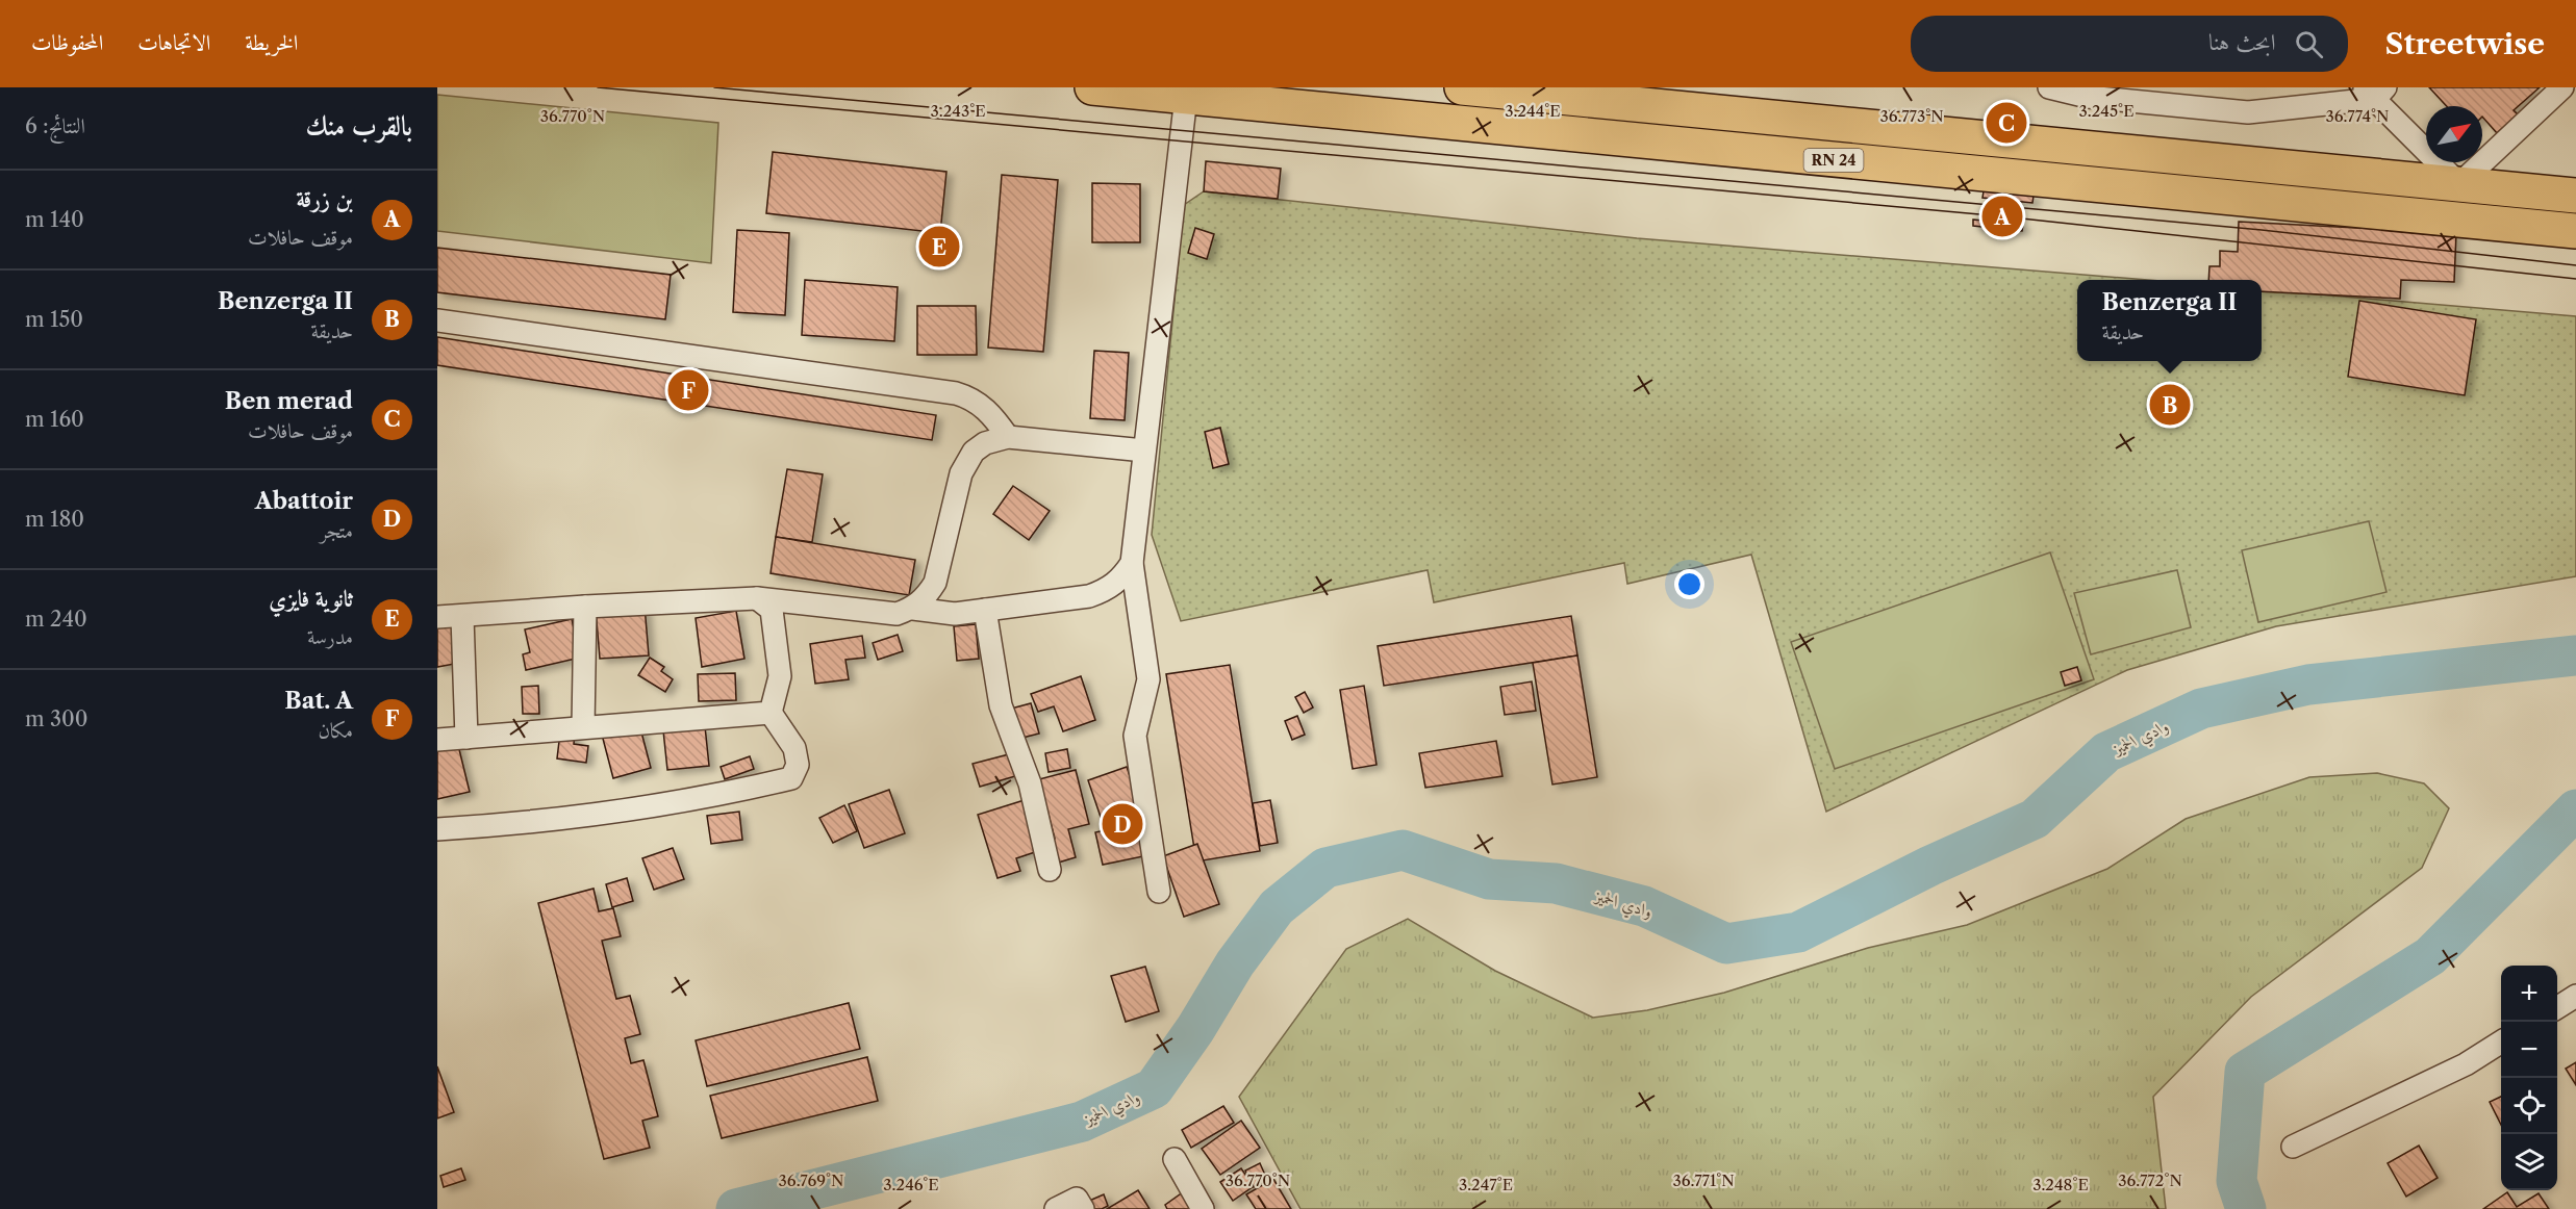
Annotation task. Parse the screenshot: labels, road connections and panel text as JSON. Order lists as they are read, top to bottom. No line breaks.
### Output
{"streets":{"main road":["RN 24"]},"water":["وادي الحميز"],"north":"top right","page":{"header":"Streetwise","search":"ابحث هنا","nav":["الخريطة","الاتجاهات","المحفوظات"],"heading":["بالقرب منك","النتائج: 6"],"pins":["C","A","E","F","B","D"],"list":[{"mark":"A","name":"بن زرقة","note":"موقف حافلات","value":"140 m"},{"mark":"B","name":"Benzerga II","note":"حديقة","value":"150 m"},{"mark":"C","name":"Ben merad","note":"موقف حافلات","value":"160 m"},{"mark":"D","name":"Abattoir","note":"متجر","value":"180 m"},{"mark":"E","name":"ثانوية فايزي","note":"مدرسة","value":"240 m"},{"mark":"F","name":"Bat. A","note":"مكان","value":"300 m"}],"popup":["Benzerga II","حديقة"],"map_buttons":["+","−"]},"coordinates":["3.244°E","3.245°E","3.243°E","36.770°N","36.773°N","36.774°N","36.769°N","36.771°N","36.772°N","3.246°E","3.247°E","3.248°E"]}
